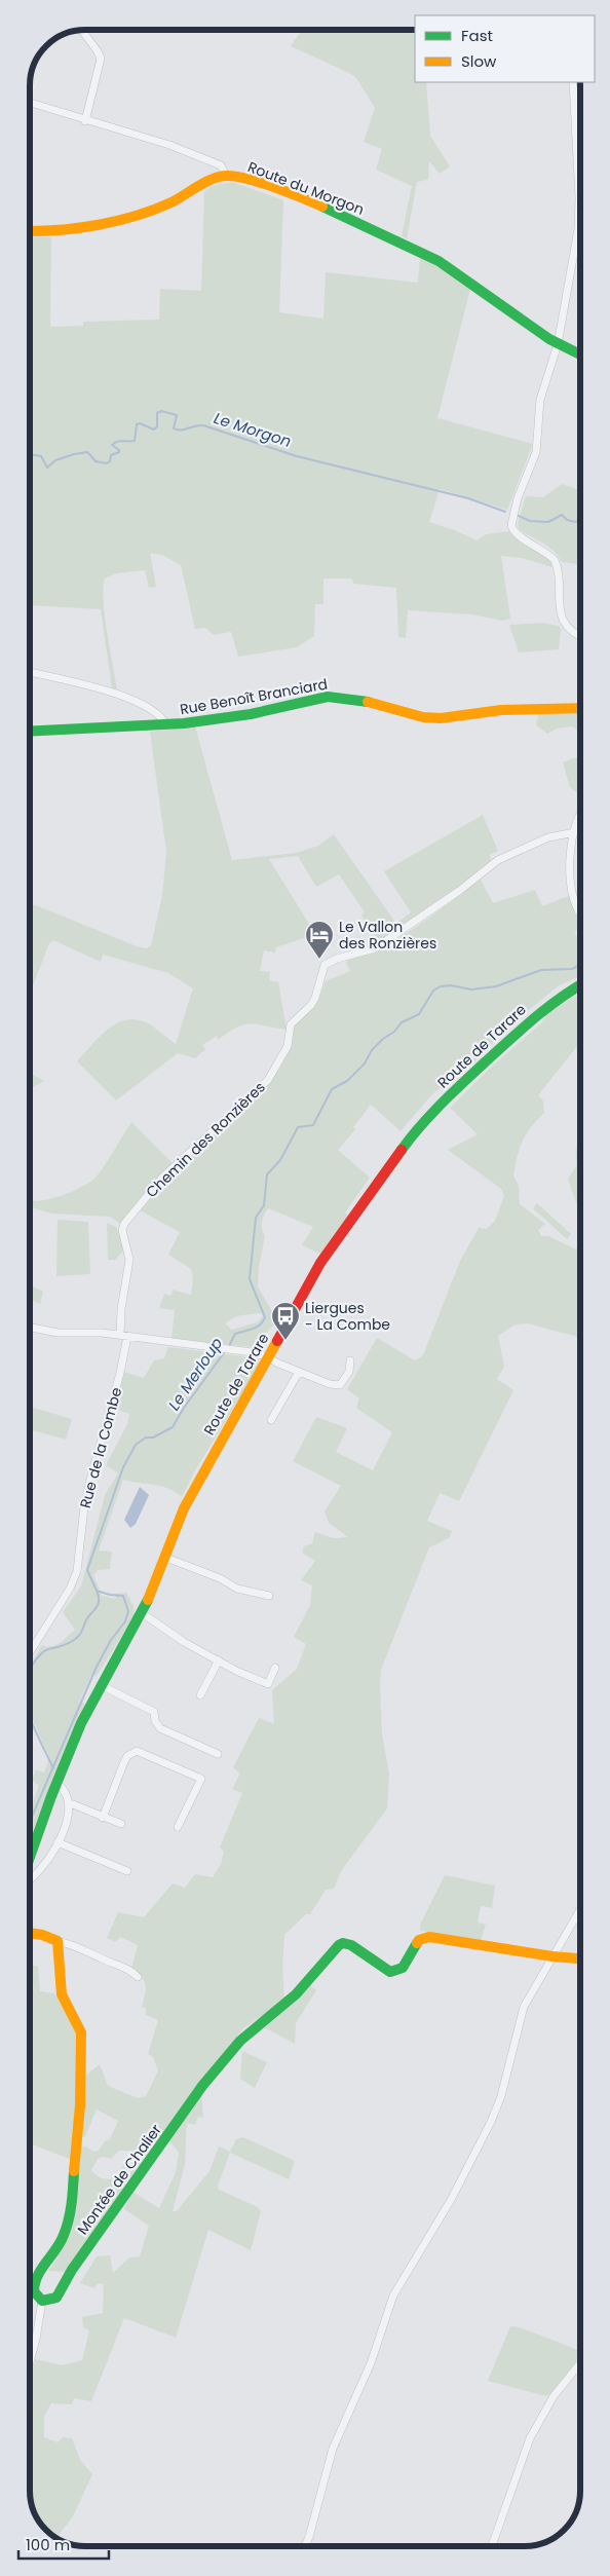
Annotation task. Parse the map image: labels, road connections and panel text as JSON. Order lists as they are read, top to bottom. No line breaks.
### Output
{"streets":{"street":["Route du Morgon","Rue Benoît Branciard","Route de Tarare","Chemin des Ronzières","Rue de la Combe","Montée de Chalier"]},"crossings":[["Chemin des Ronzières","Rue de la Combe"]],"water":["Le Morgon","Le Merloup"],"places":{"hotel":["Le Vallon des Ronzières"],"bus stop":["Liergues - La Combe"]},"legend":["Fast","Slow"],"scale_bar":"100 m"}
